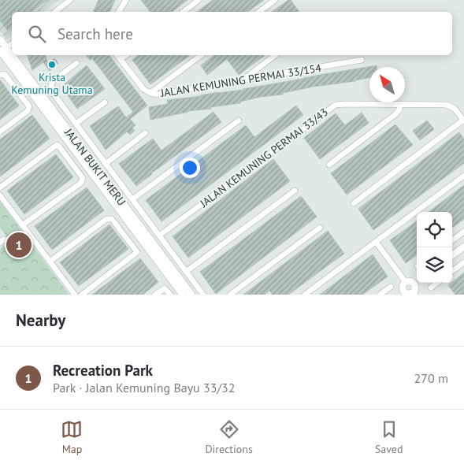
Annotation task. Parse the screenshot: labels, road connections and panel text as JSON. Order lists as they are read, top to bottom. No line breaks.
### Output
{"streets":{"main road":["JALAN BUKIT MERU"],"street":["JALAN KEMUNING PERMAI 33/154","JALAN KEMUNING PERMAI 33/43"]},"places":["Krista Kemuning Utama"],"north":"top left","page":{"search":"Search here","pins":"1","heading":"Nearby","list":[{"mark":"1","name":"Recreation Park","note":"Park · Jalan Kemuning Bayu 33/32","value":"270 m"}],"nav":["Map","Directions","Saved"]}}
